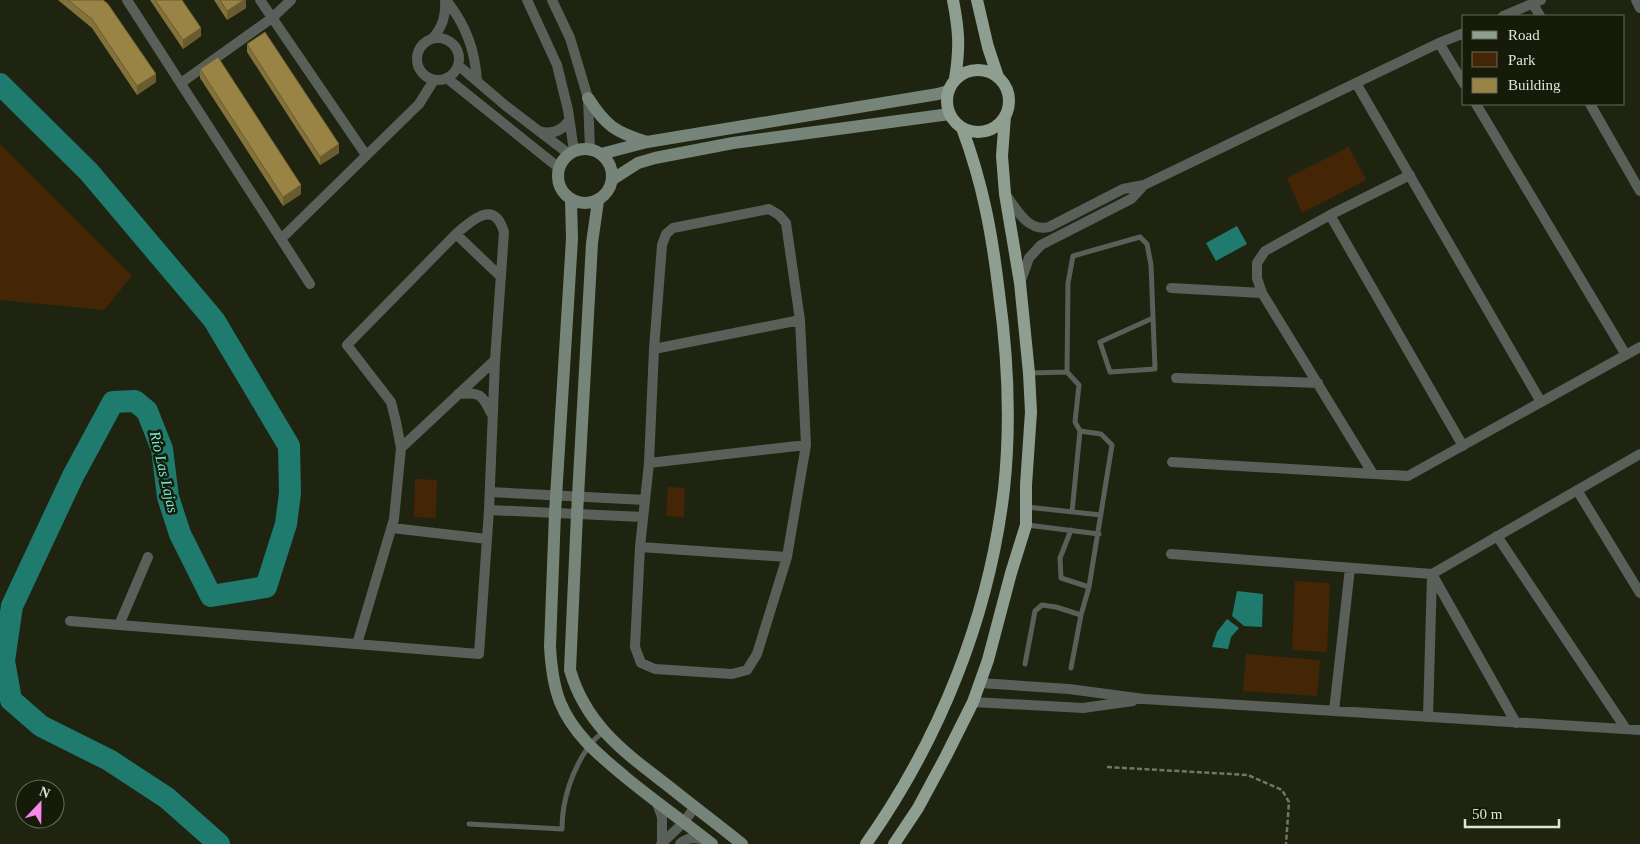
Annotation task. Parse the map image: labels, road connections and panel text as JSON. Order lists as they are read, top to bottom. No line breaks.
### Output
{"water":["Río Las Lajas"],"legend":["Road","Park","Building"],"scale_bar":"50 m","north":"top"}
